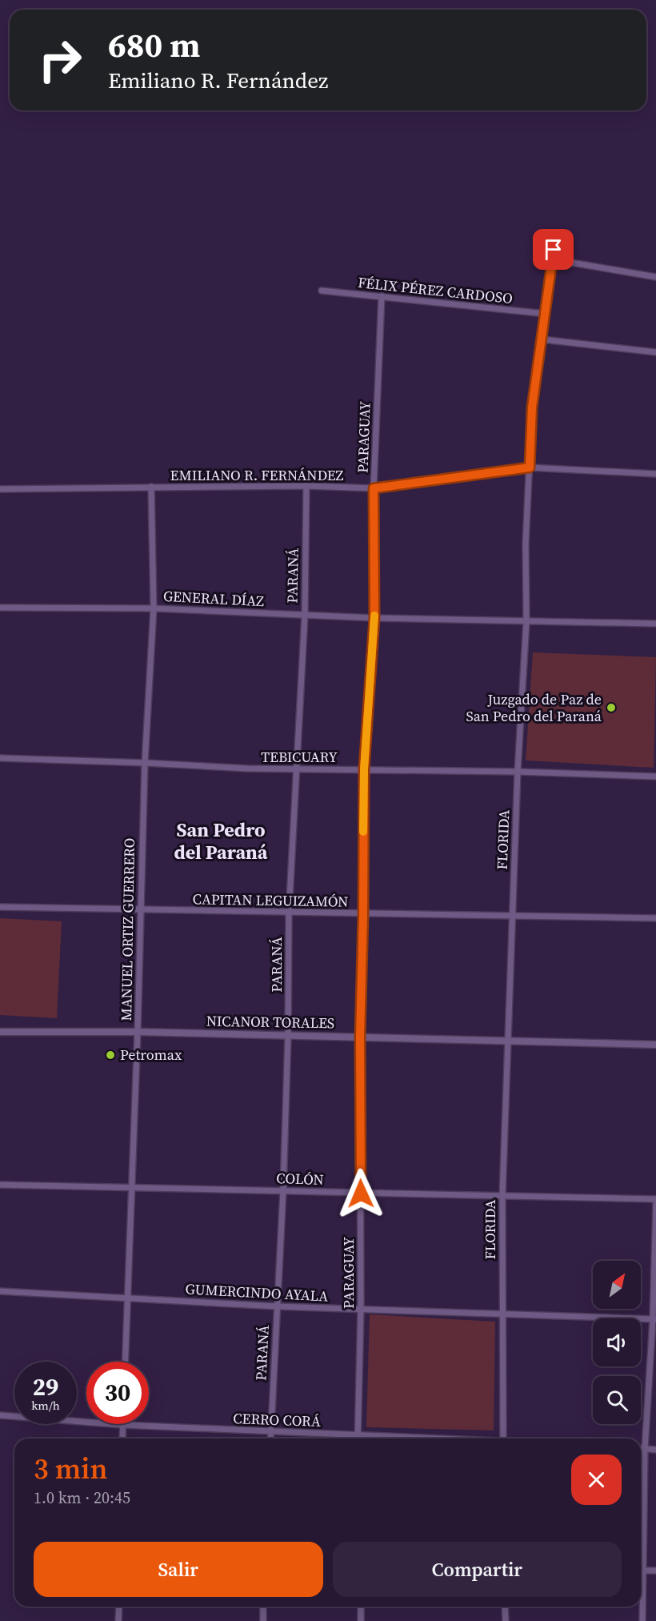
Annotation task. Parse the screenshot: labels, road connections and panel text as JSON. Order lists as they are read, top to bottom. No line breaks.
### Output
{"streets":{"street":["FÉLIX PÉREZ CARDOSO","PARAGUAY","EMILIANO R. FERNÁNDEZ","PARANÁ","GENERAL DÍAZ","TEBICUARY","FLORIDA","CAPITAN LEGUIZAMÓN","MANUEL ORTIZ GUERRERO","NICANOR TORALES","COLÓN","GUMERCINDO AYALA","CERRO CORÁ"]},"crossings":[["FÉLIX PÉREZ CARDOSO","PARAGUAY"],["FÉLIX PÉREZ CARDOSO","FLORIDA"],["PARAGUAY","EMILIANO R. FERNÁNDEZ"],["PARAGUAY","GENERAL DÍAZ"],["PARAGUAY","TEBICUARY"],["PARAGUAY","CAPITAN LEGUIZAMÓN"],["PARAGUAY","NICANOR TORALES"],["PARAGUAY","COLÓN"],["PARAGUAY","GUMERCINDO AYALA"],["PARAGUAY","CERRO CORÁ"],["EMILIANO R. FERNÁNDEZ","PARANÁ"],["EMILIANO R. FERNÁNDEZ","FLORIDA"],["EMILIANO R. FERNÁNDEZ","MANUEL ORTIZ GUERRERO"],["PARANÁ","GENERAL DÍAZ"],["PARANÁ","TEBICUARY"],["PARANÁ","CAPITAN LEGUIZAMÓN"],["PARANÁ","NICANOR TORALES"],["PARANÁ","COLÓN"],["PARANÁ","GUMERCINDO AYALA"],["PARANÁ","CERRO CORÁ"],["GENERAL DÍAZ","FLORIDA"],["GENERAL DÍAZ","MANUEL ORTIZ GUERRERO"],["TEBICUARY","FLORIDA"],["TEBICUARY","MANUEL ORTIZ GUERRERO"],["FLORIDA","CAPITAN LEGUIZAMÓN"],["FLORIDA","NICANOR TORALES"],["FLORIDA","COLÓN"],["FLORIDA","GUMERCINDO AYALA"],["CAPITAN LEGUIZAMÓN","MANUEL ORTIZ GUERRERO"],["MANUEL ORTIZ GUERRERO","NICANOR TORALES"],["MANUEL ORTIZ GUERRERO","COLÓN"],["MANUEL ORTIZ GUERRERO","GUMERCINDO AYALA"]],"districts":["San Pedro del Paraná"],"places":["Juzgado de Paz de San Pedro del Paraná","Petromax"],"north":"top right","page":{"turn":["680 m","Emiliano R. Fernández"],"speed":"29 km/h","limit":"30","heading":["3 min","1.0 km · 20:45"],"buttons":["Salir","Compartir"]}}
